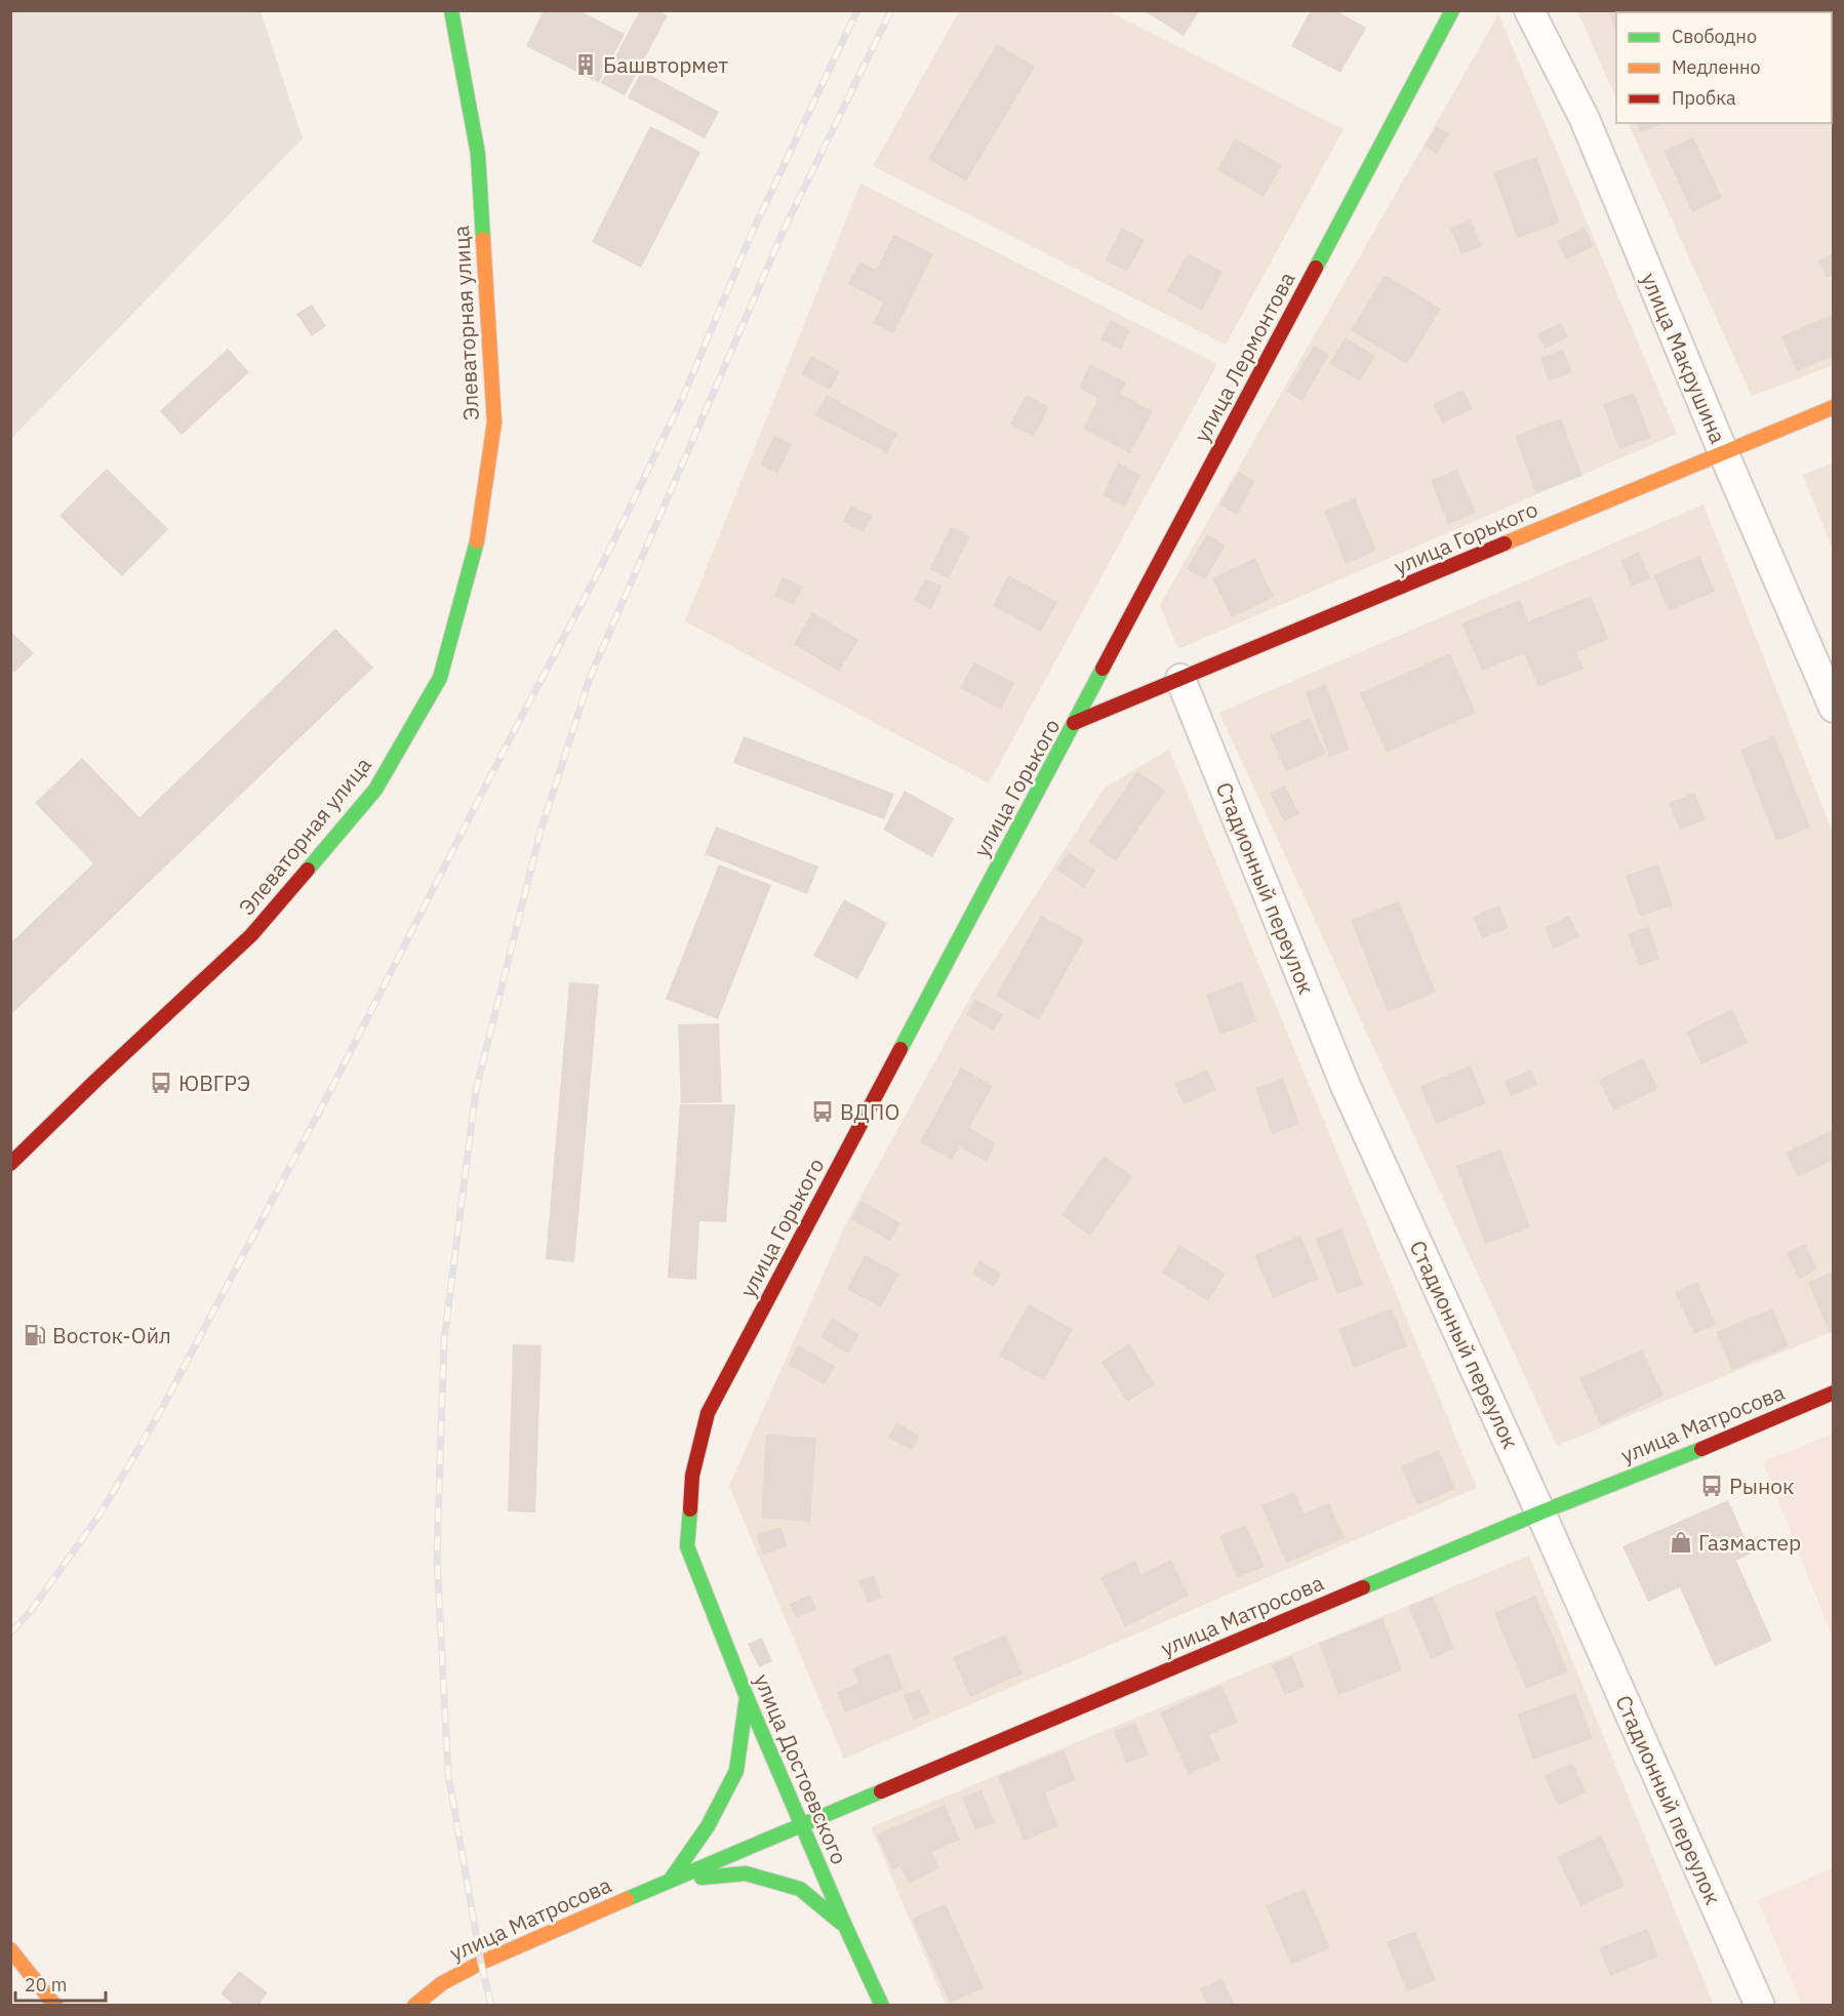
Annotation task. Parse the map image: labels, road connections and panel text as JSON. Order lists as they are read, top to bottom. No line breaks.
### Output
{"streets":{"main road":["Элеваторная улица","улица Лермонтова","улица Горького","улица Матросова","улица Достоевского"],"street":["улица Макрушина","Стадионный переулок"]},"crossings":[["улица Лермонтова","улица Горького"],["улица Макрушина","улица Горького"],["улица Горького","Стадионный переулок"],["улица Горького","улица Достоевского"],["Стадионный переулок","улица Матросова"],["улица Матросова","улица Достоевского"]],"places":{"building":["Башвтормет"],"bus stop":["ЮВГРЭ","ВДПО","Рынок"],"fuel station":["Восток-Ойл"],"shop":["Газмастер"]},"legend":["Свободно","Медленно","Пробка"],"scale_bar":"20 m"}
